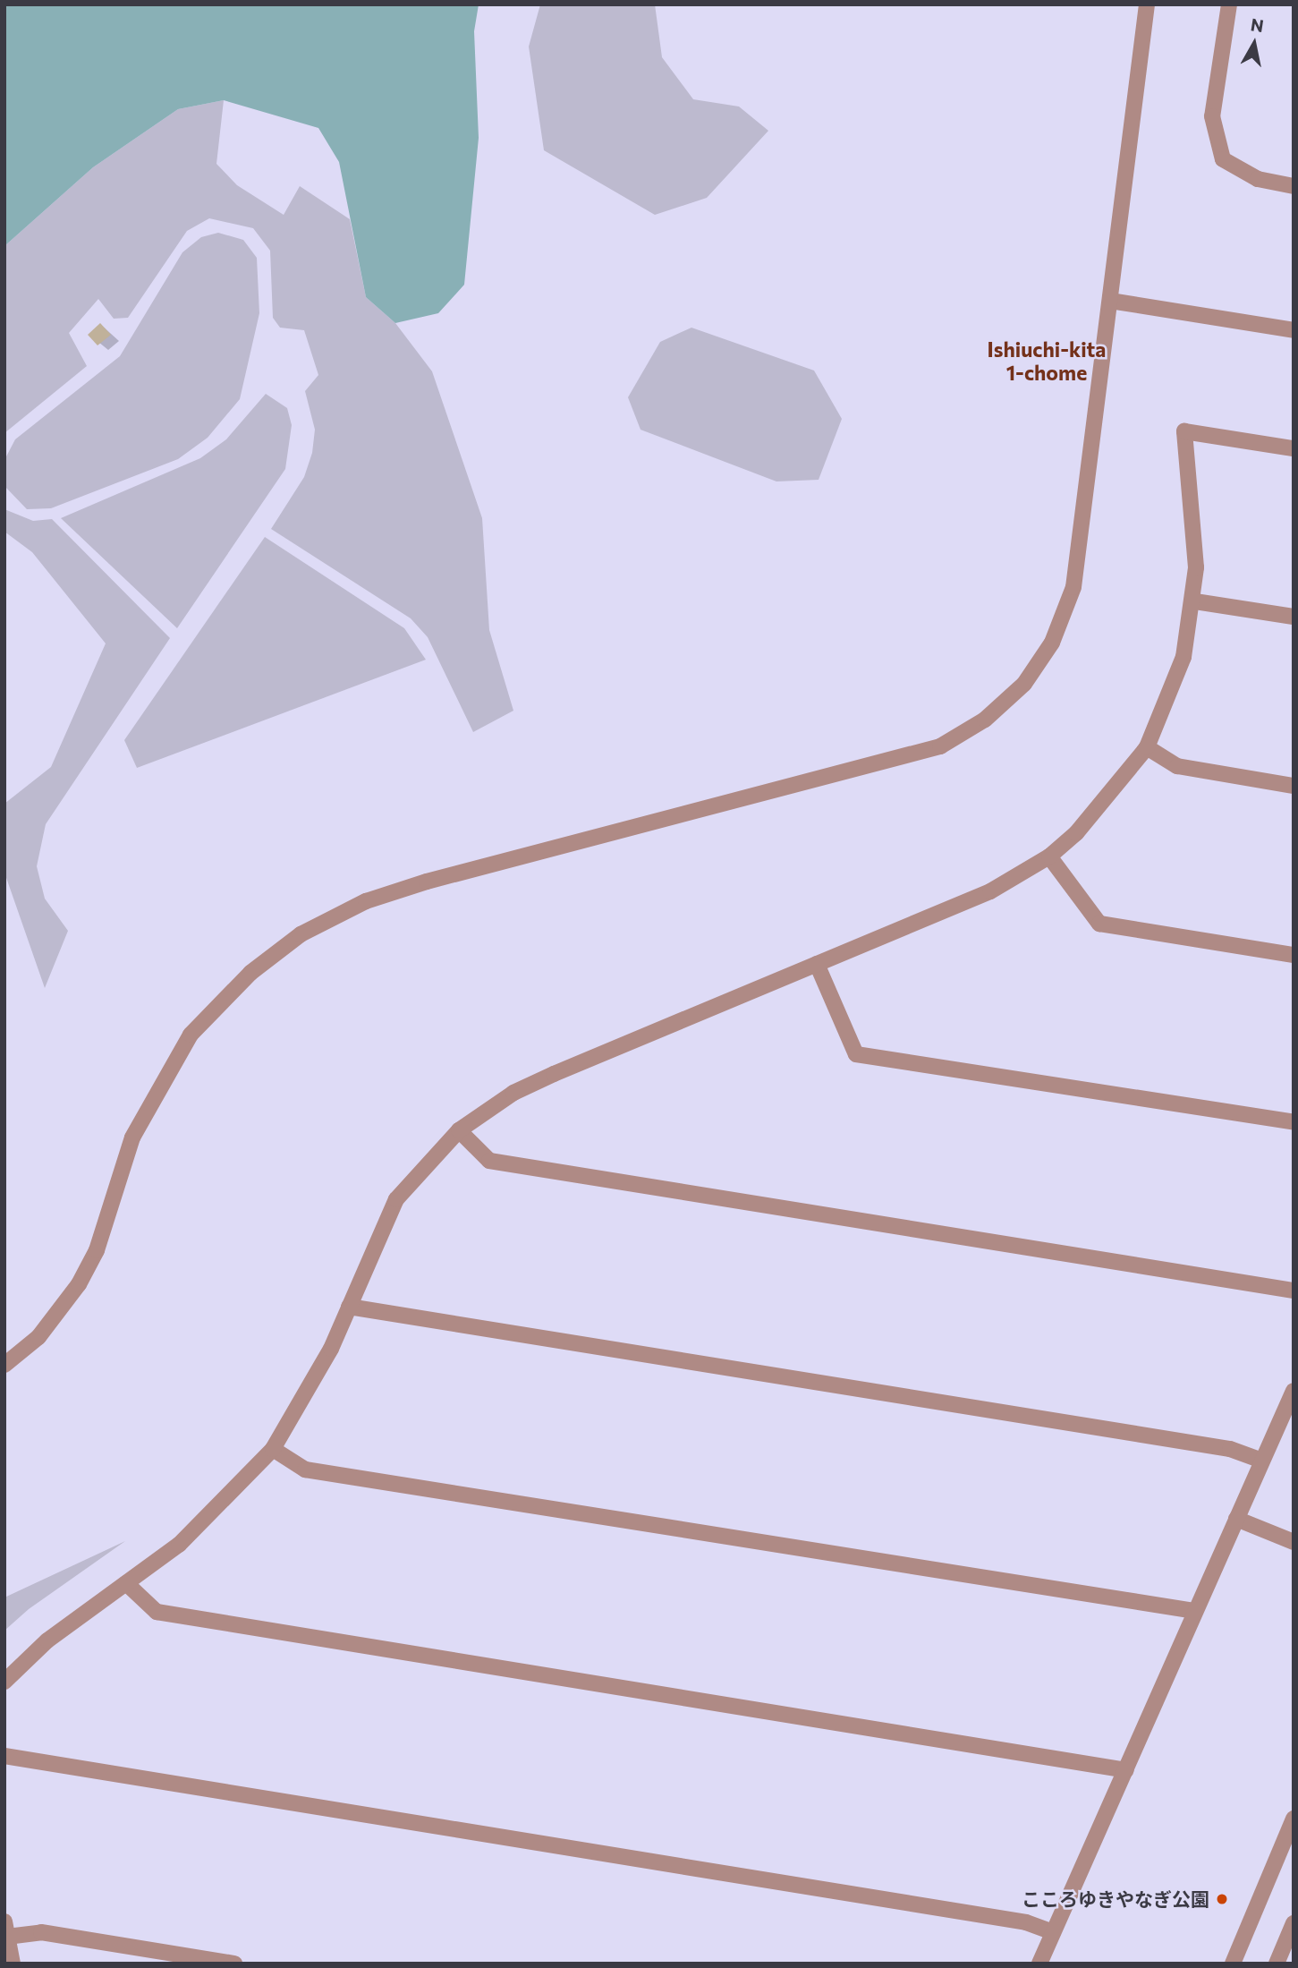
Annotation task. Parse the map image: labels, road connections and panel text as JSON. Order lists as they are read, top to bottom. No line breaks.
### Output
{"districts":["Ishiuchi-kita 1-chome"],"places":["こころゆきやなぎ公園"],"north":"top"}
